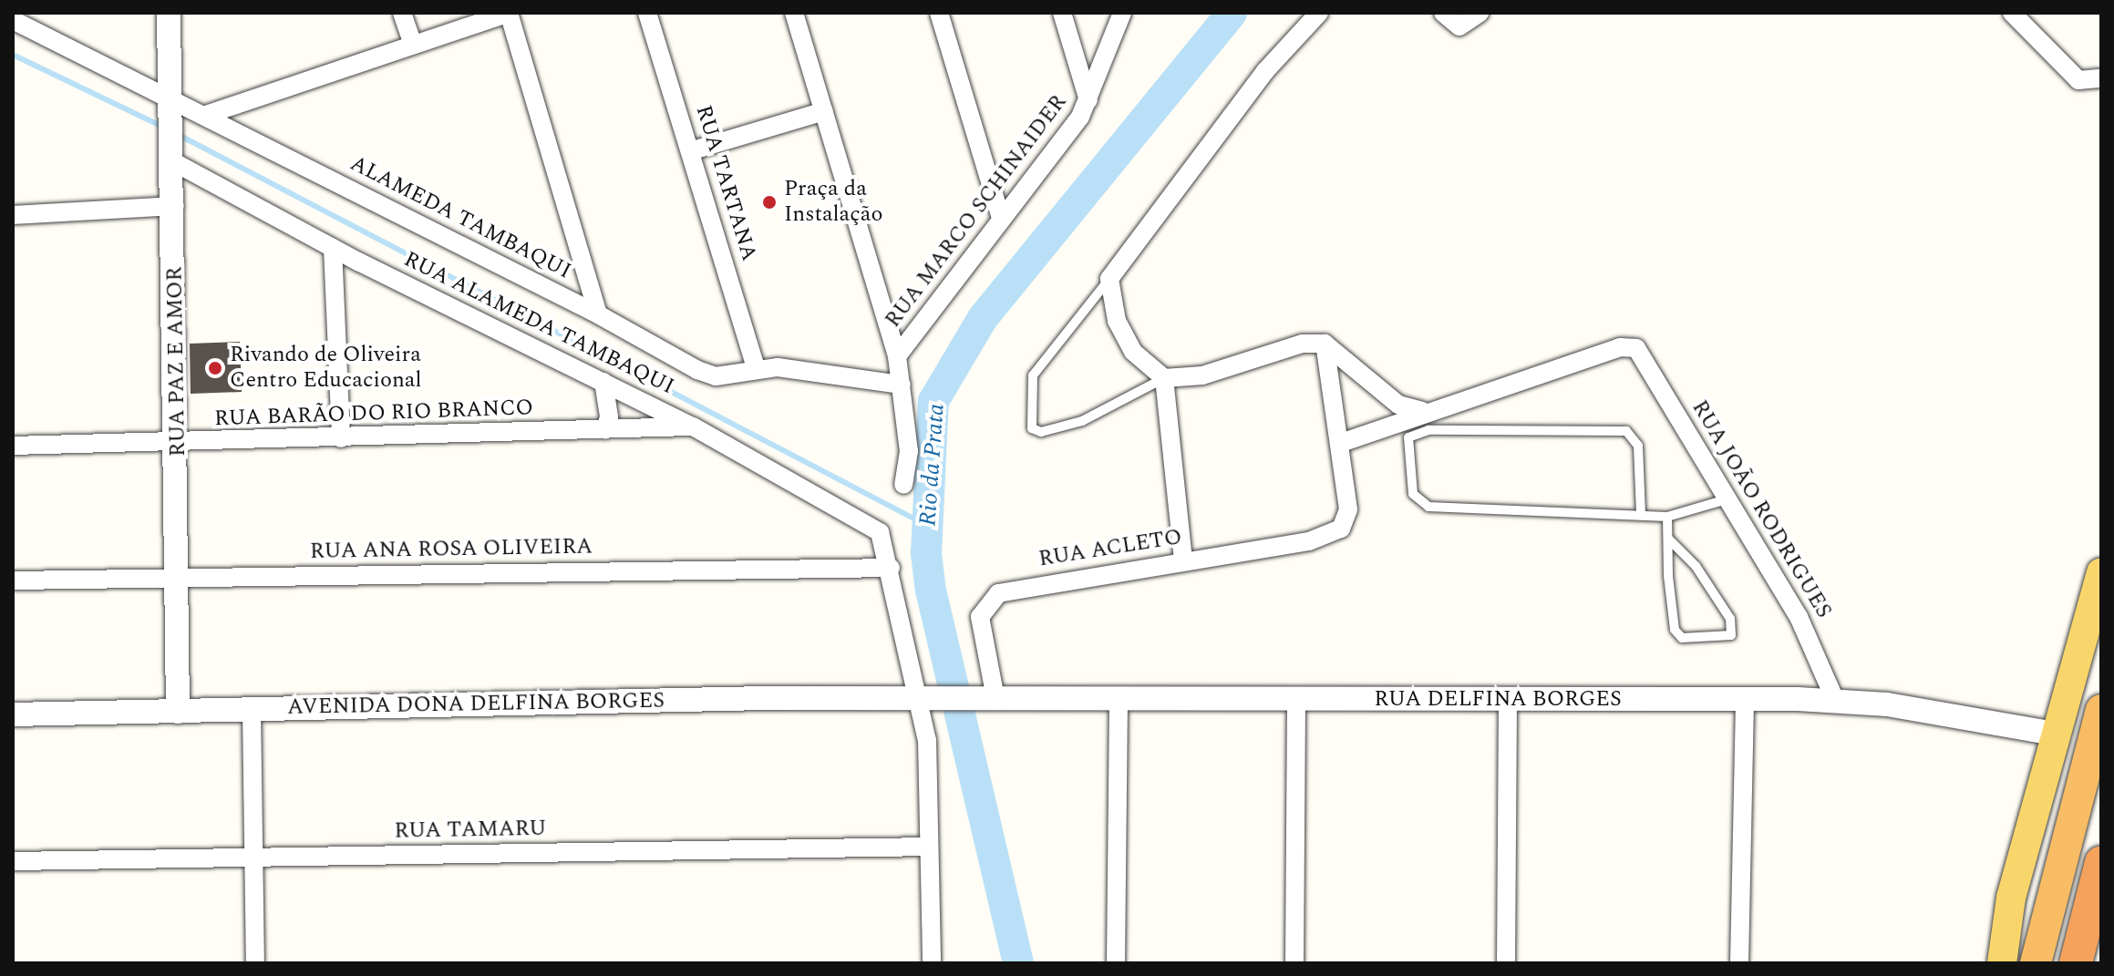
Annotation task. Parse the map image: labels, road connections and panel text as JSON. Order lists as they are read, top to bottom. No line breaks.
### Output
{"streets":{"street":["RUA TARTANA","RUA MARCO SCHINAIDER","ALAMEDA TAMBAQUI","RUA ALAMEDA TAMBAQUI","RUA PAZ E AMOR","RUA BARÃO DO RIO BRANCO","RUA JOÃO RODRIGUES","RUA ACLETO","RUA ANA ROSA OLIVEIRA","RUA DELFINA BORGES","AVENIDA DONA DELFINA BORGES","RUA TAMARU"]},"crossings":[["RUA TARTANA","ALAMEDA TAMBAQUI"],["ALAMEDA TAMBAQUI","RUA PAZ E AMOR"],["RUA ALAMEDA TAMBAQUI","RUA PAZ E AMOR"],["RUA ALAMEDA TAMBAQUI","RUA BARÃO DO RIO BRANCO"],["RUA ALAMEDA TAMBAQUI","RUA ANA ROSA OLIVEIRA"],["RUA PAZ E AMOR","RUA BARÃO DO RIO BRANCO"],["RUA PAZ E AMOR","RUA ANA ROSA OLIVEIRA"],["RUA PAZ E AMOR","AVENIDA DONA DELFINA BORGES"],["RUA JOÃO RODRIGUES","RUA DELFINA BORGES"],["RUA ACLETO","RUA DELFINA BORGES"],["RUA DELFINA BORGES","AVENIDA DONA DELFINA BORGES"]],"water":["Rio da Prata"],"places":["Praça da Instalação","Rivando de Oliveira Centro Educacional"]}
